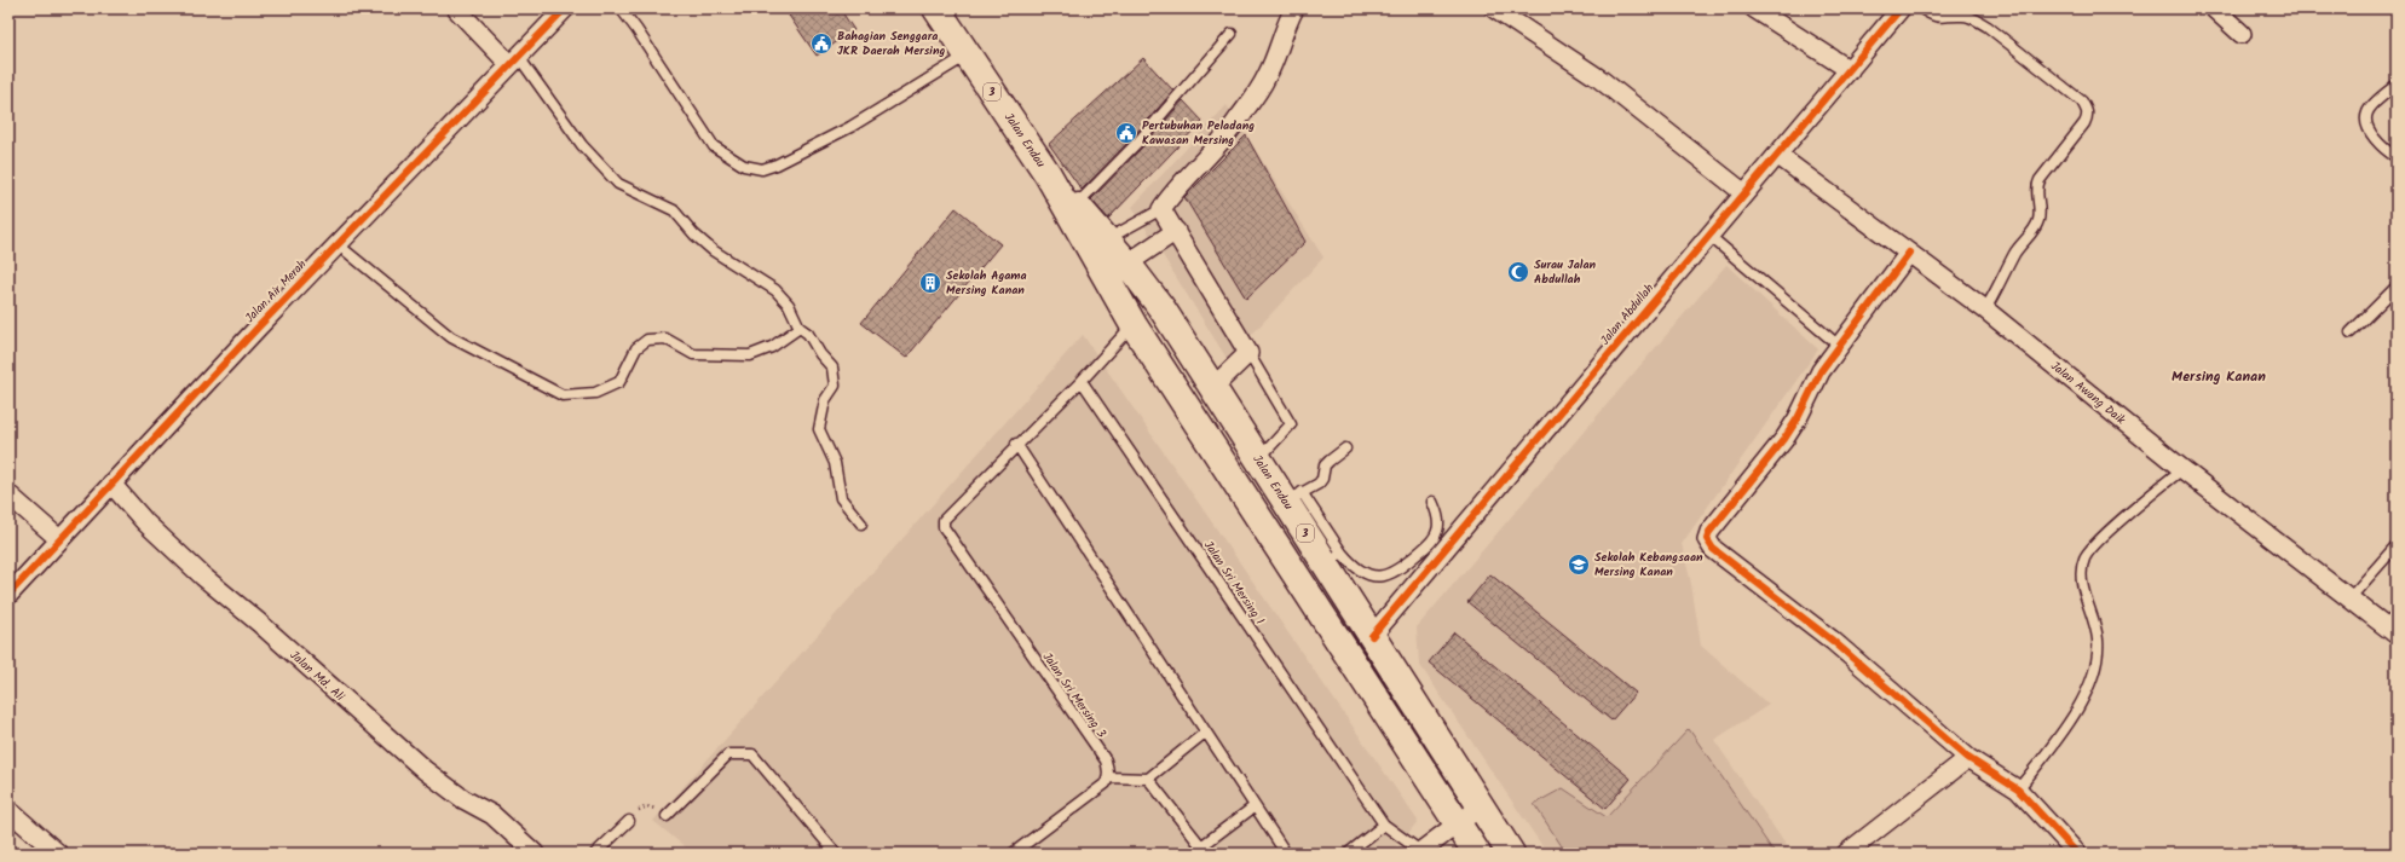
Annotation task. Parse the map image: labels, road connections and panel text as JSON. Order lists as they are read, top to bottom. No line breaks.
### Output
{"streets":{"highway":["3","Jalan Endau"],"street":["Jalan Air Merah","Jalan Abdullah","Jalan Awang Daik","Jalan Md. Ali"],"lane":["Jalan Sri Mersing 1","Jalan Sri Mersing 3"]},"crossings":[["Jalan Endau","Jalan Abdullah"],["Jalan Air Merah","Jalan Md. Ali"],["Jalan Abdullah","Jalan Awang Daik"]],"districts":["Mersing Kanan"],"places":{"public building":["Bahagian Senggara JKR Daerah Mersing","Pertubuhan Peladang Kawasan Mersing"],"mosque":["Surau Jalan Abdullah"],"building":["Sekolah Agama Mersing Kanan"],"school or university":["Sekolah Kebangsaan Mersing Kanan"]}}
